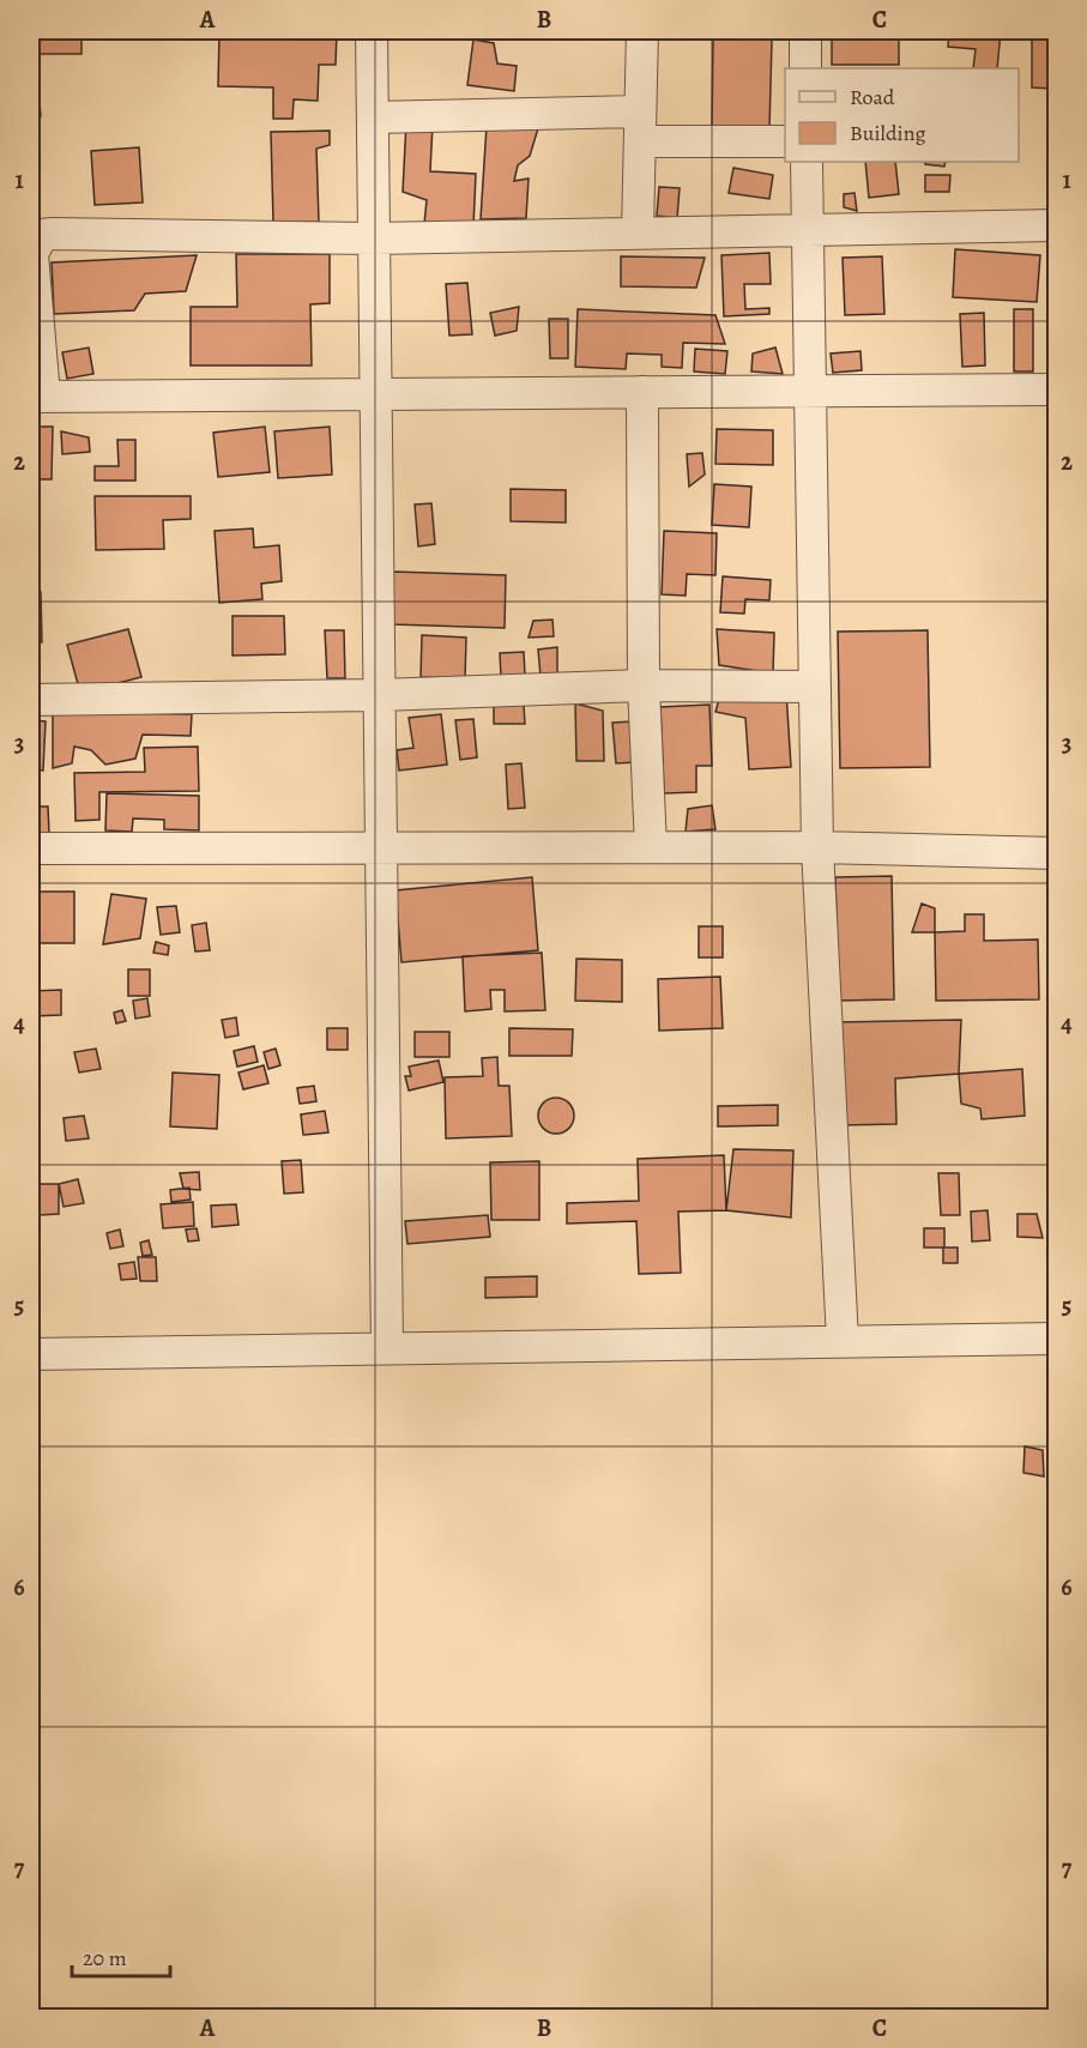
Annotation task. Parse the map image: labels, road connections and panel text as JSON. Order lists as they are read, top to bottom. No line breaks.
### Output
{"legend":["Road","Building"],"scale_bar":"20 m","grid":{"columns":["A","B","C"],"rows":["1","2","3","4","5","6","7"]}}
